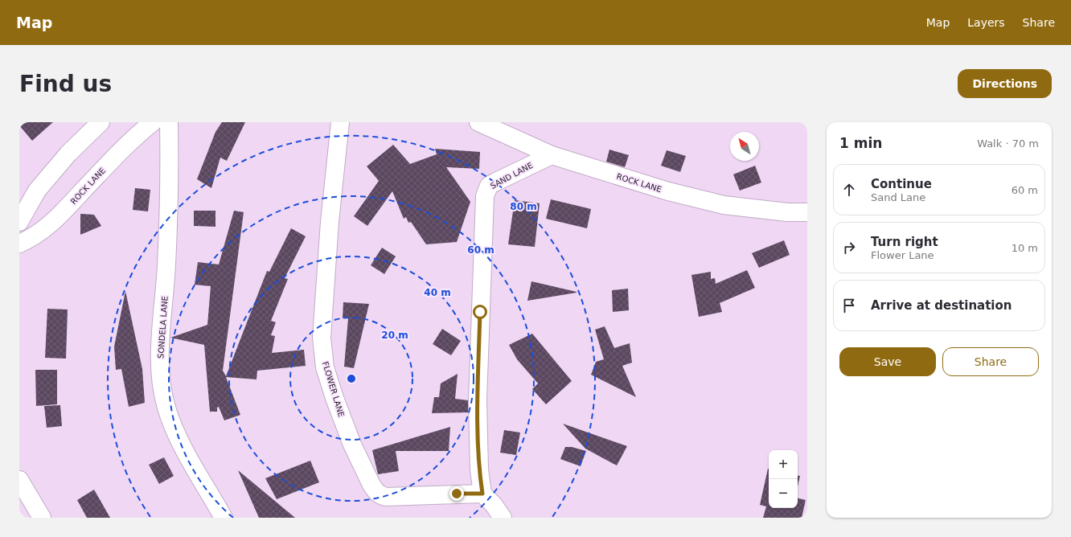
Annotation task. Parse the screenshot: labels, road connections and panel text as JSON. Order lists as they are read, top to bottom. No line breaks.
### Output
{"streets":{"street":["SAND LANE","ROCK LANE","SONDELA LANE","FLOWER LANE"]},"crossings":[["SAND LANE","ROCK LANE"],["SAND LANE","FLOWER LANE"]],"north":"top left","page":{"header":"Map","nav":["Map","Layers","Share"],"buttons":["Directions",["Save","Share"]],"title":"Find us","heading":["1 min","Walk · 70 m"],"list":[["Continue","Sand Lane","60 m"],["Turn right","Flower Lane","10 m"],"Arrive at destination"],"map_buttons":["+","−"]},"rings":["80 m","60 m","40 m","20 m"]}
